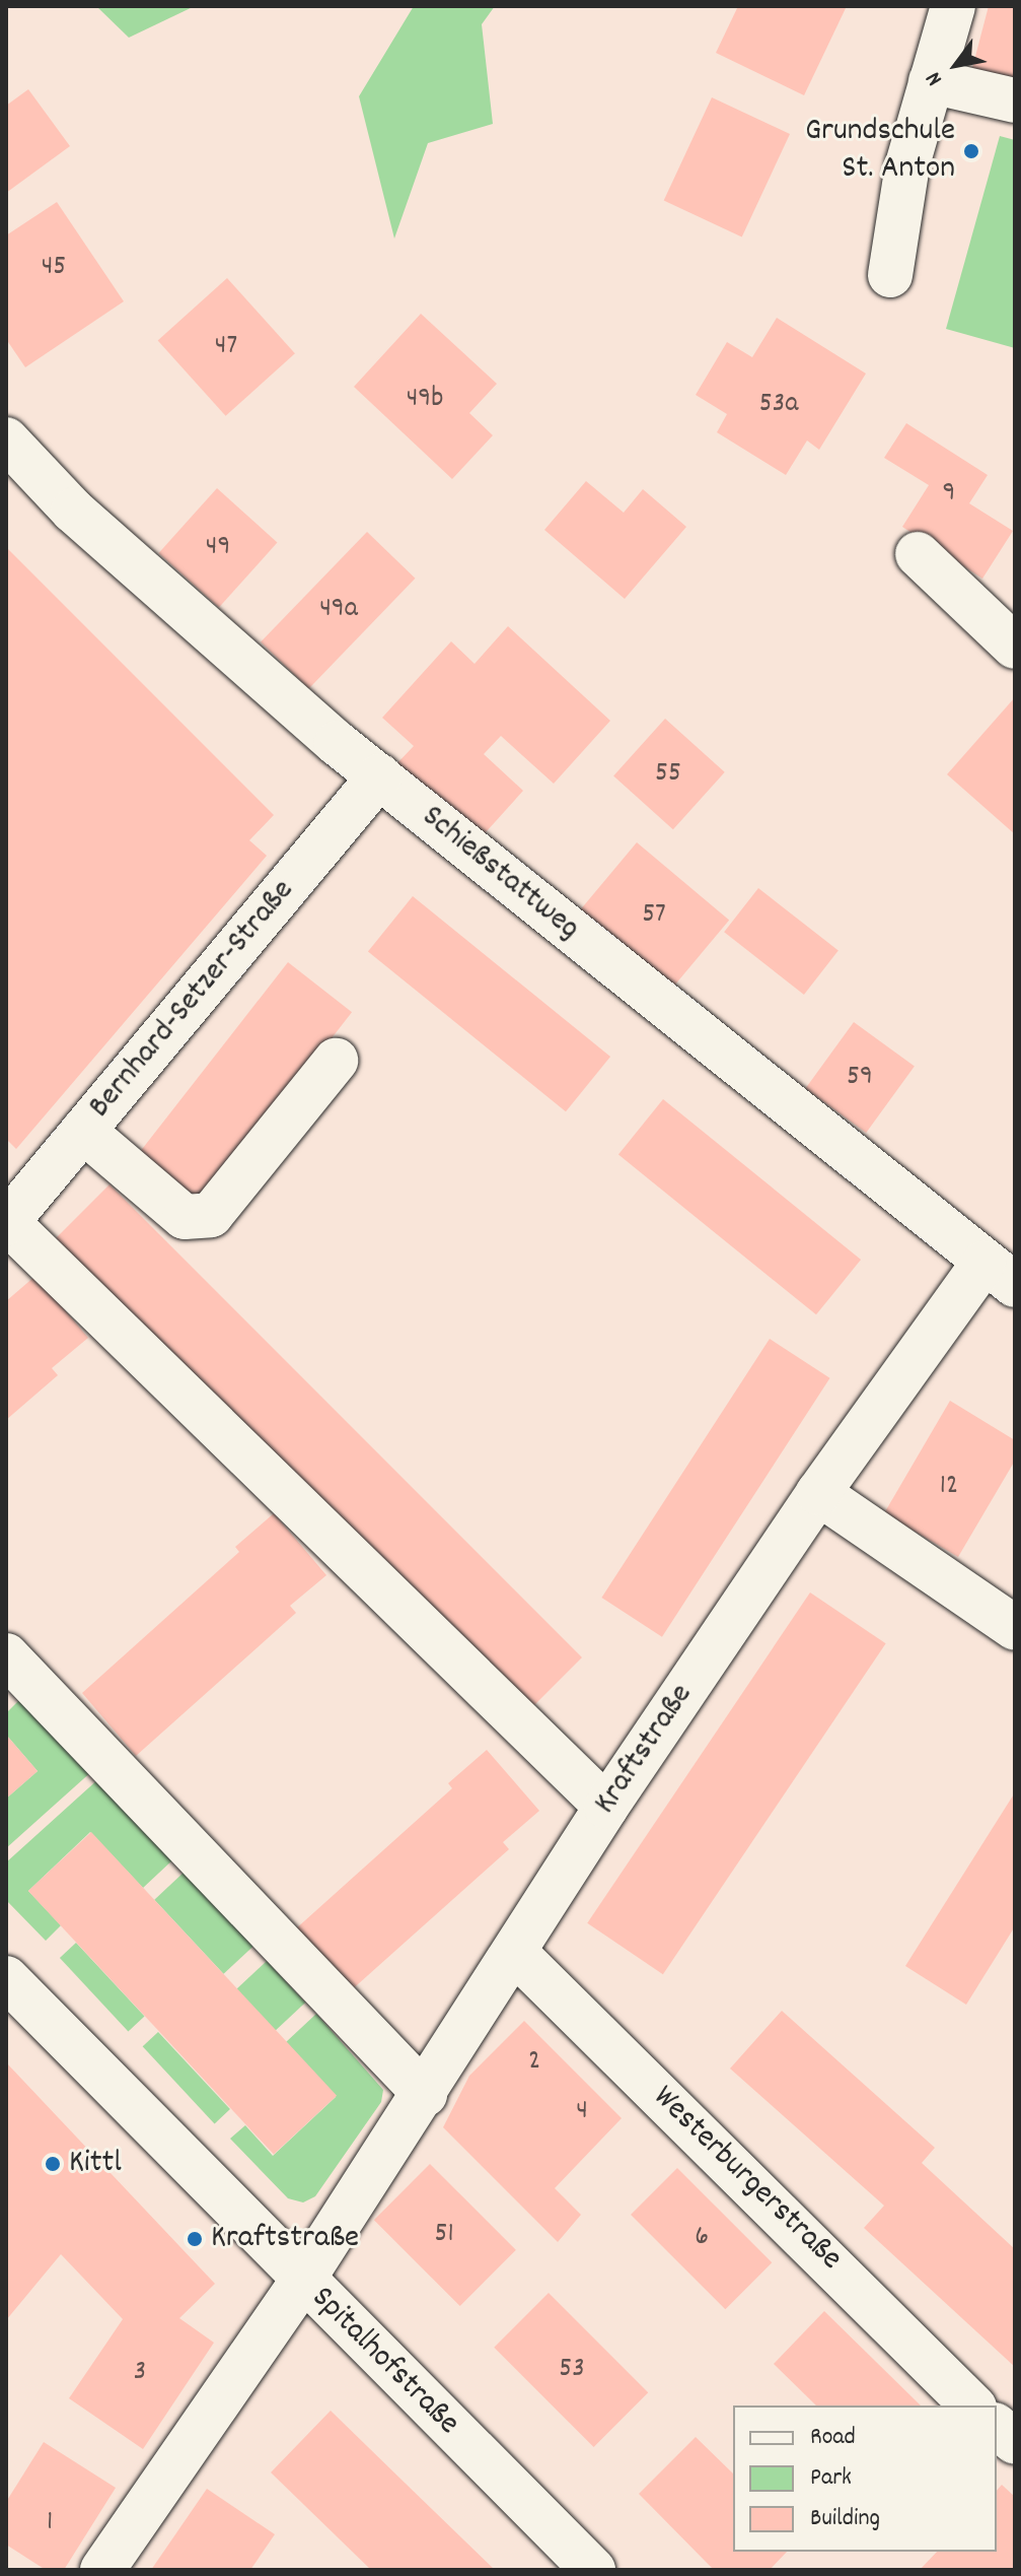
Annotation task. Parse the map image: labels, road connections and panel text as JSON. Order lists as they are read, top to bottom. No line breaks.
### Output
{"streets":{"street":["Schießstattweg","Bernhard-Setzer-Straße","Kraftstraße","Westerburgerstraße","Spitalhofstraße"]},"crossings":[["Schießstattweg","Bernhard-Setzer-Straße"],["Schießstattweg","Kraftstraße"],["Kraftstraße","Westerburgerstraße"],["Kraftstraße","Spitalhofstraße"]],"places":["Grundschule St. Anton","Kittl","Kraftstraße"],"house_numbers":["45","47","49b","53a","9","49","49a","55","57","59","12","2","4","51","6","53","3","1"],"legend":["Road","Park","Building"],"north":"bottom left"}
